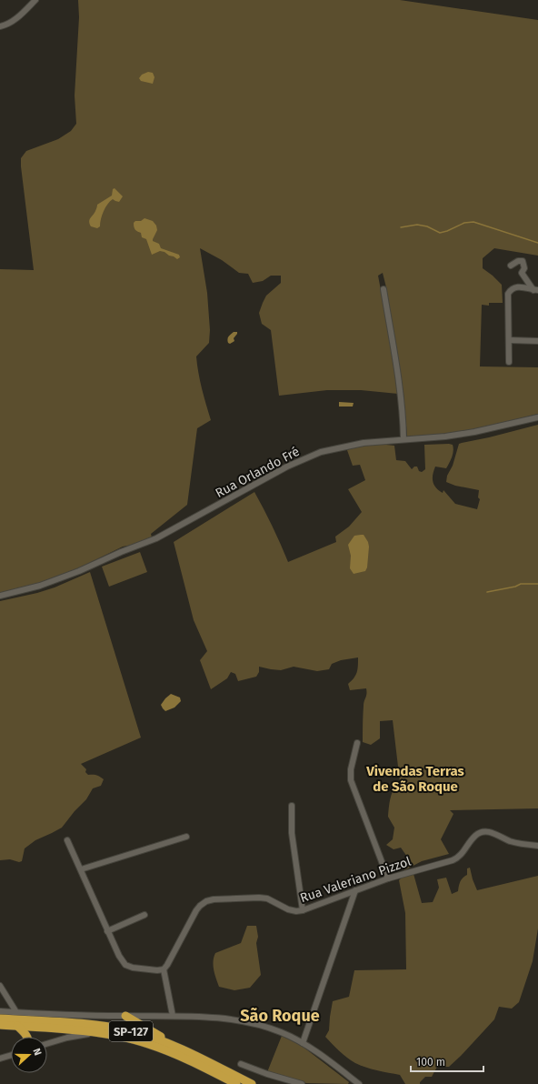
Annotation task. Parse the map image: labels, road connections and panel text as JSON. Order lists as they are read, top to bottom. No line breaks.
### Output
{"streets":{"highway":["SP-127"],"street":["Rua Orlando Fré","Rua Valeriano Pizzol"]},"districts":["Vivendas Terras de São Roque","São Roque"],"scale_bar":"100 m","north":"right"}
